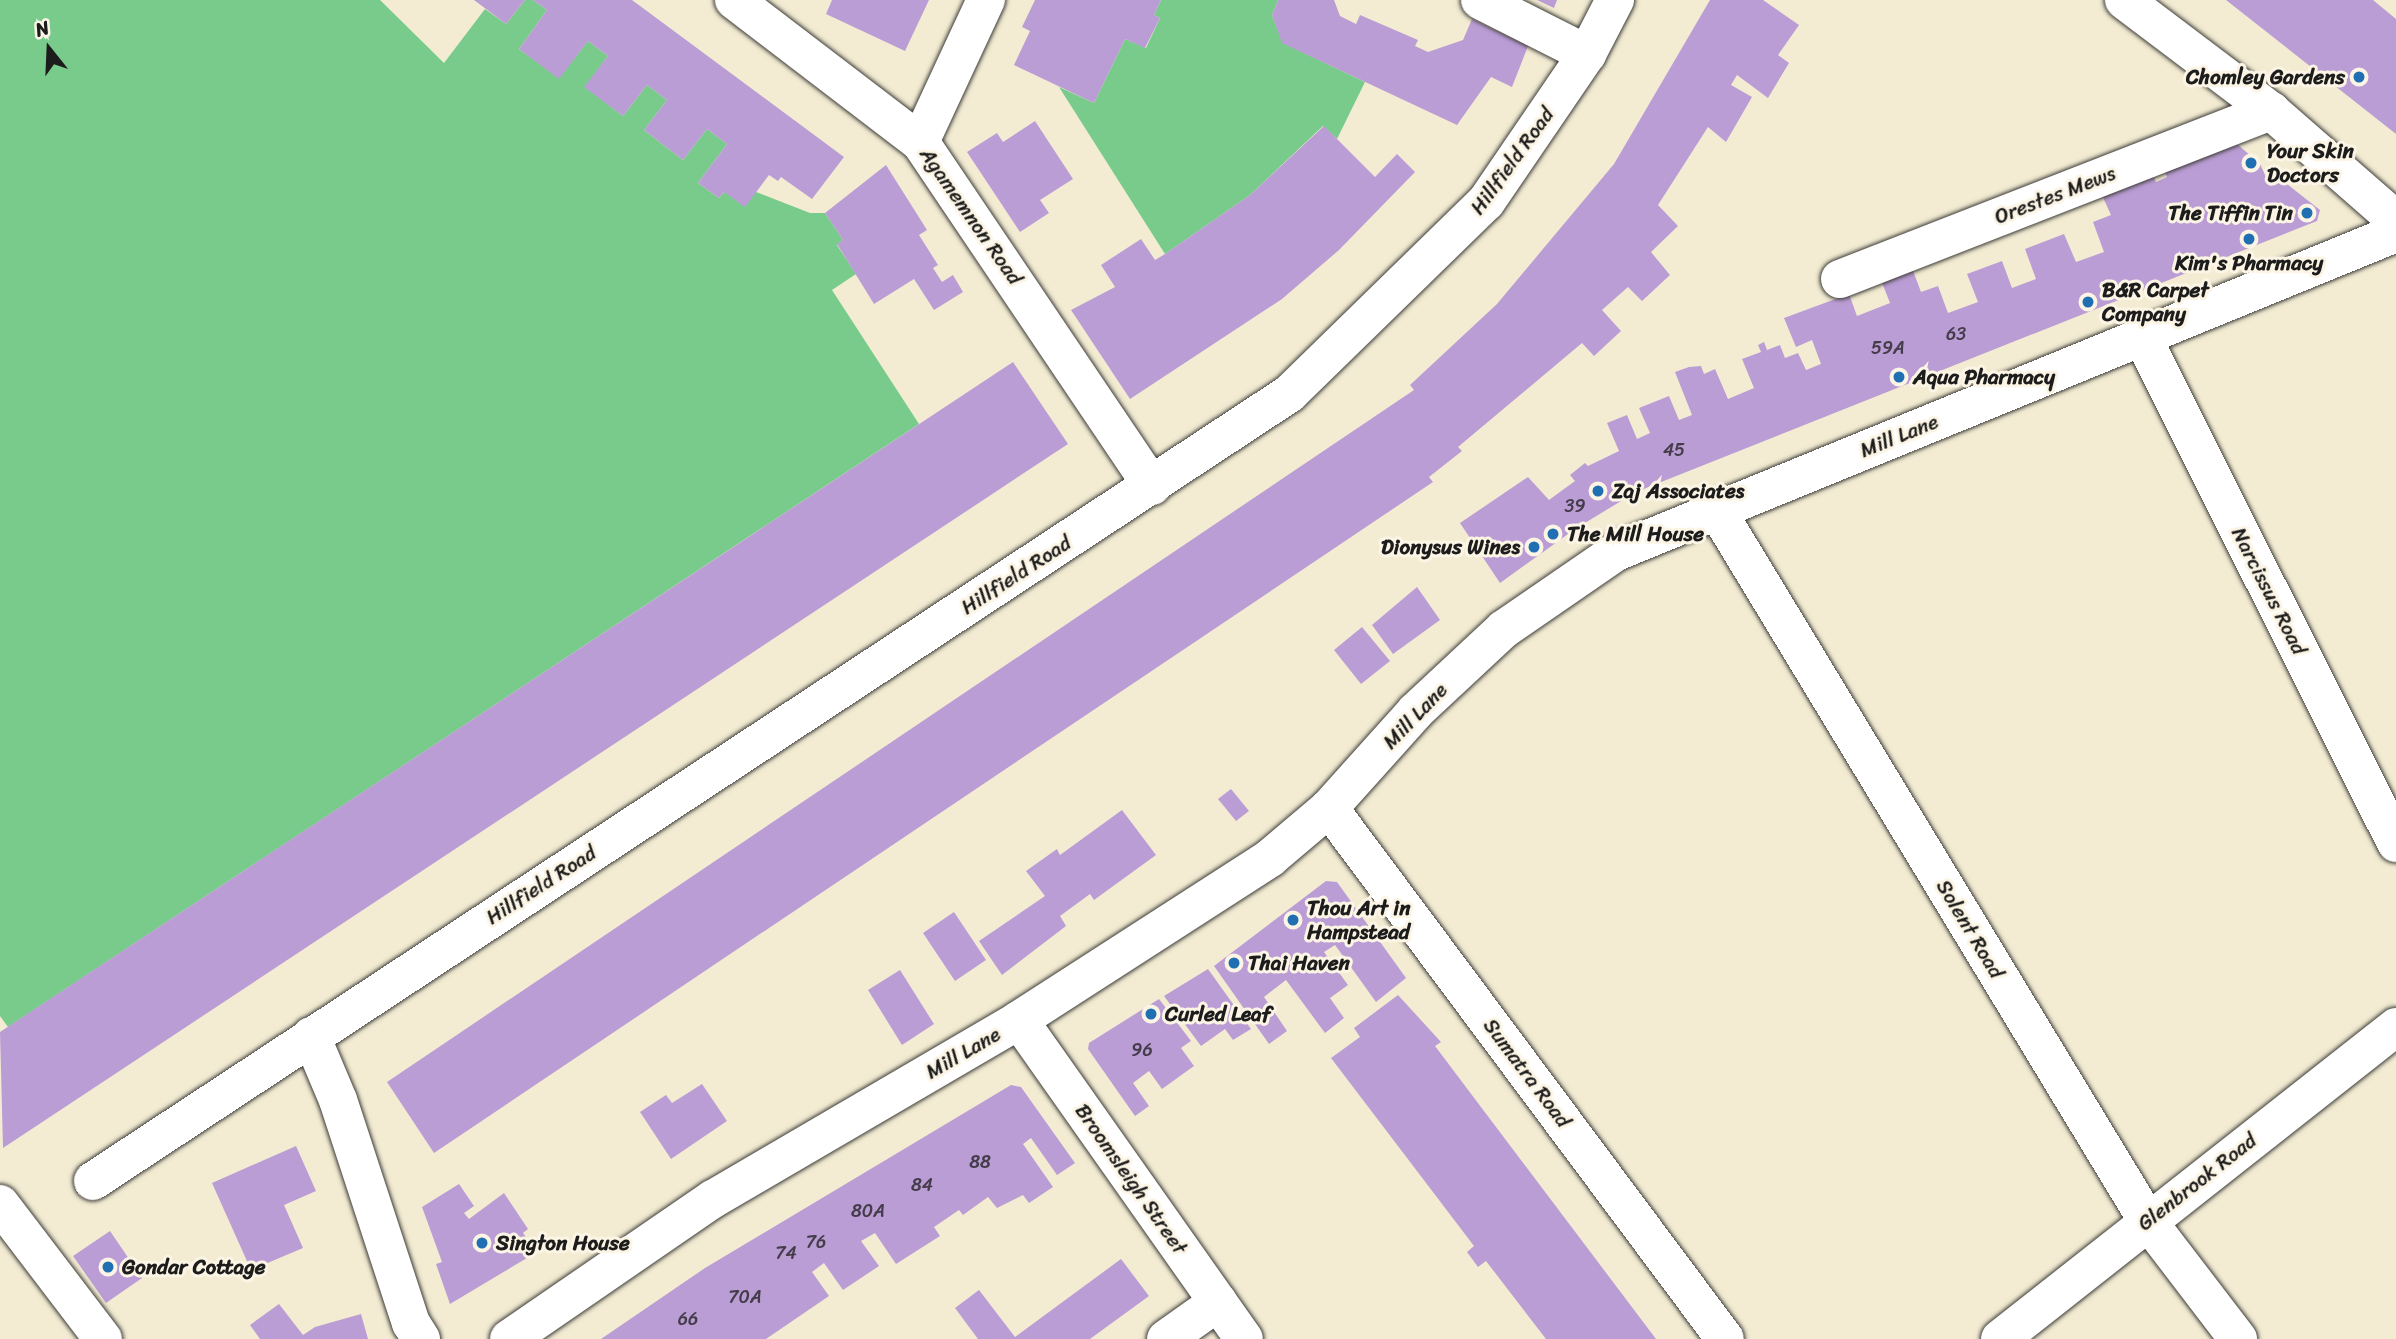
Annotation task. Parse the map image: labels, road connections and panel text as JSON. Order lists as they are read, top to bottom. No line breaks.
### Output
{"streets":{"street":["Hillfield Road","Orestes Mews","Agamemnon Road","Mill Lane","Narcissus Road","Solent Road","Sumatra Road","Broomsleigh Street","Glenbrook Road"]},"crossings":[["Hillfield Road","Agamemnon Road"],["Mill Lane","Narcissus Road"],["Mill Lane","Solent Road"],["Mill Lane","Sumatra Road"],["Mill Lane","Broomsleigh Street"],["Solent Road","Glenbrook Road"]],"places":["Chomley Gardens","Your Skin Doctors","The Tiffin Tin","Kim's Pharmacy","B&R Carpet Company","Aqua Pharmacy","Zaj Associates","The Mill House","Dionysus Wines","Thou Art in Hampstead","Thai Haven","Curled Leaf","Sington House","Gondar Cottage"],"house_numbers":["63","59A","45","39","96","88","84","80A","76","74","70A","66"],"north":"top"}
